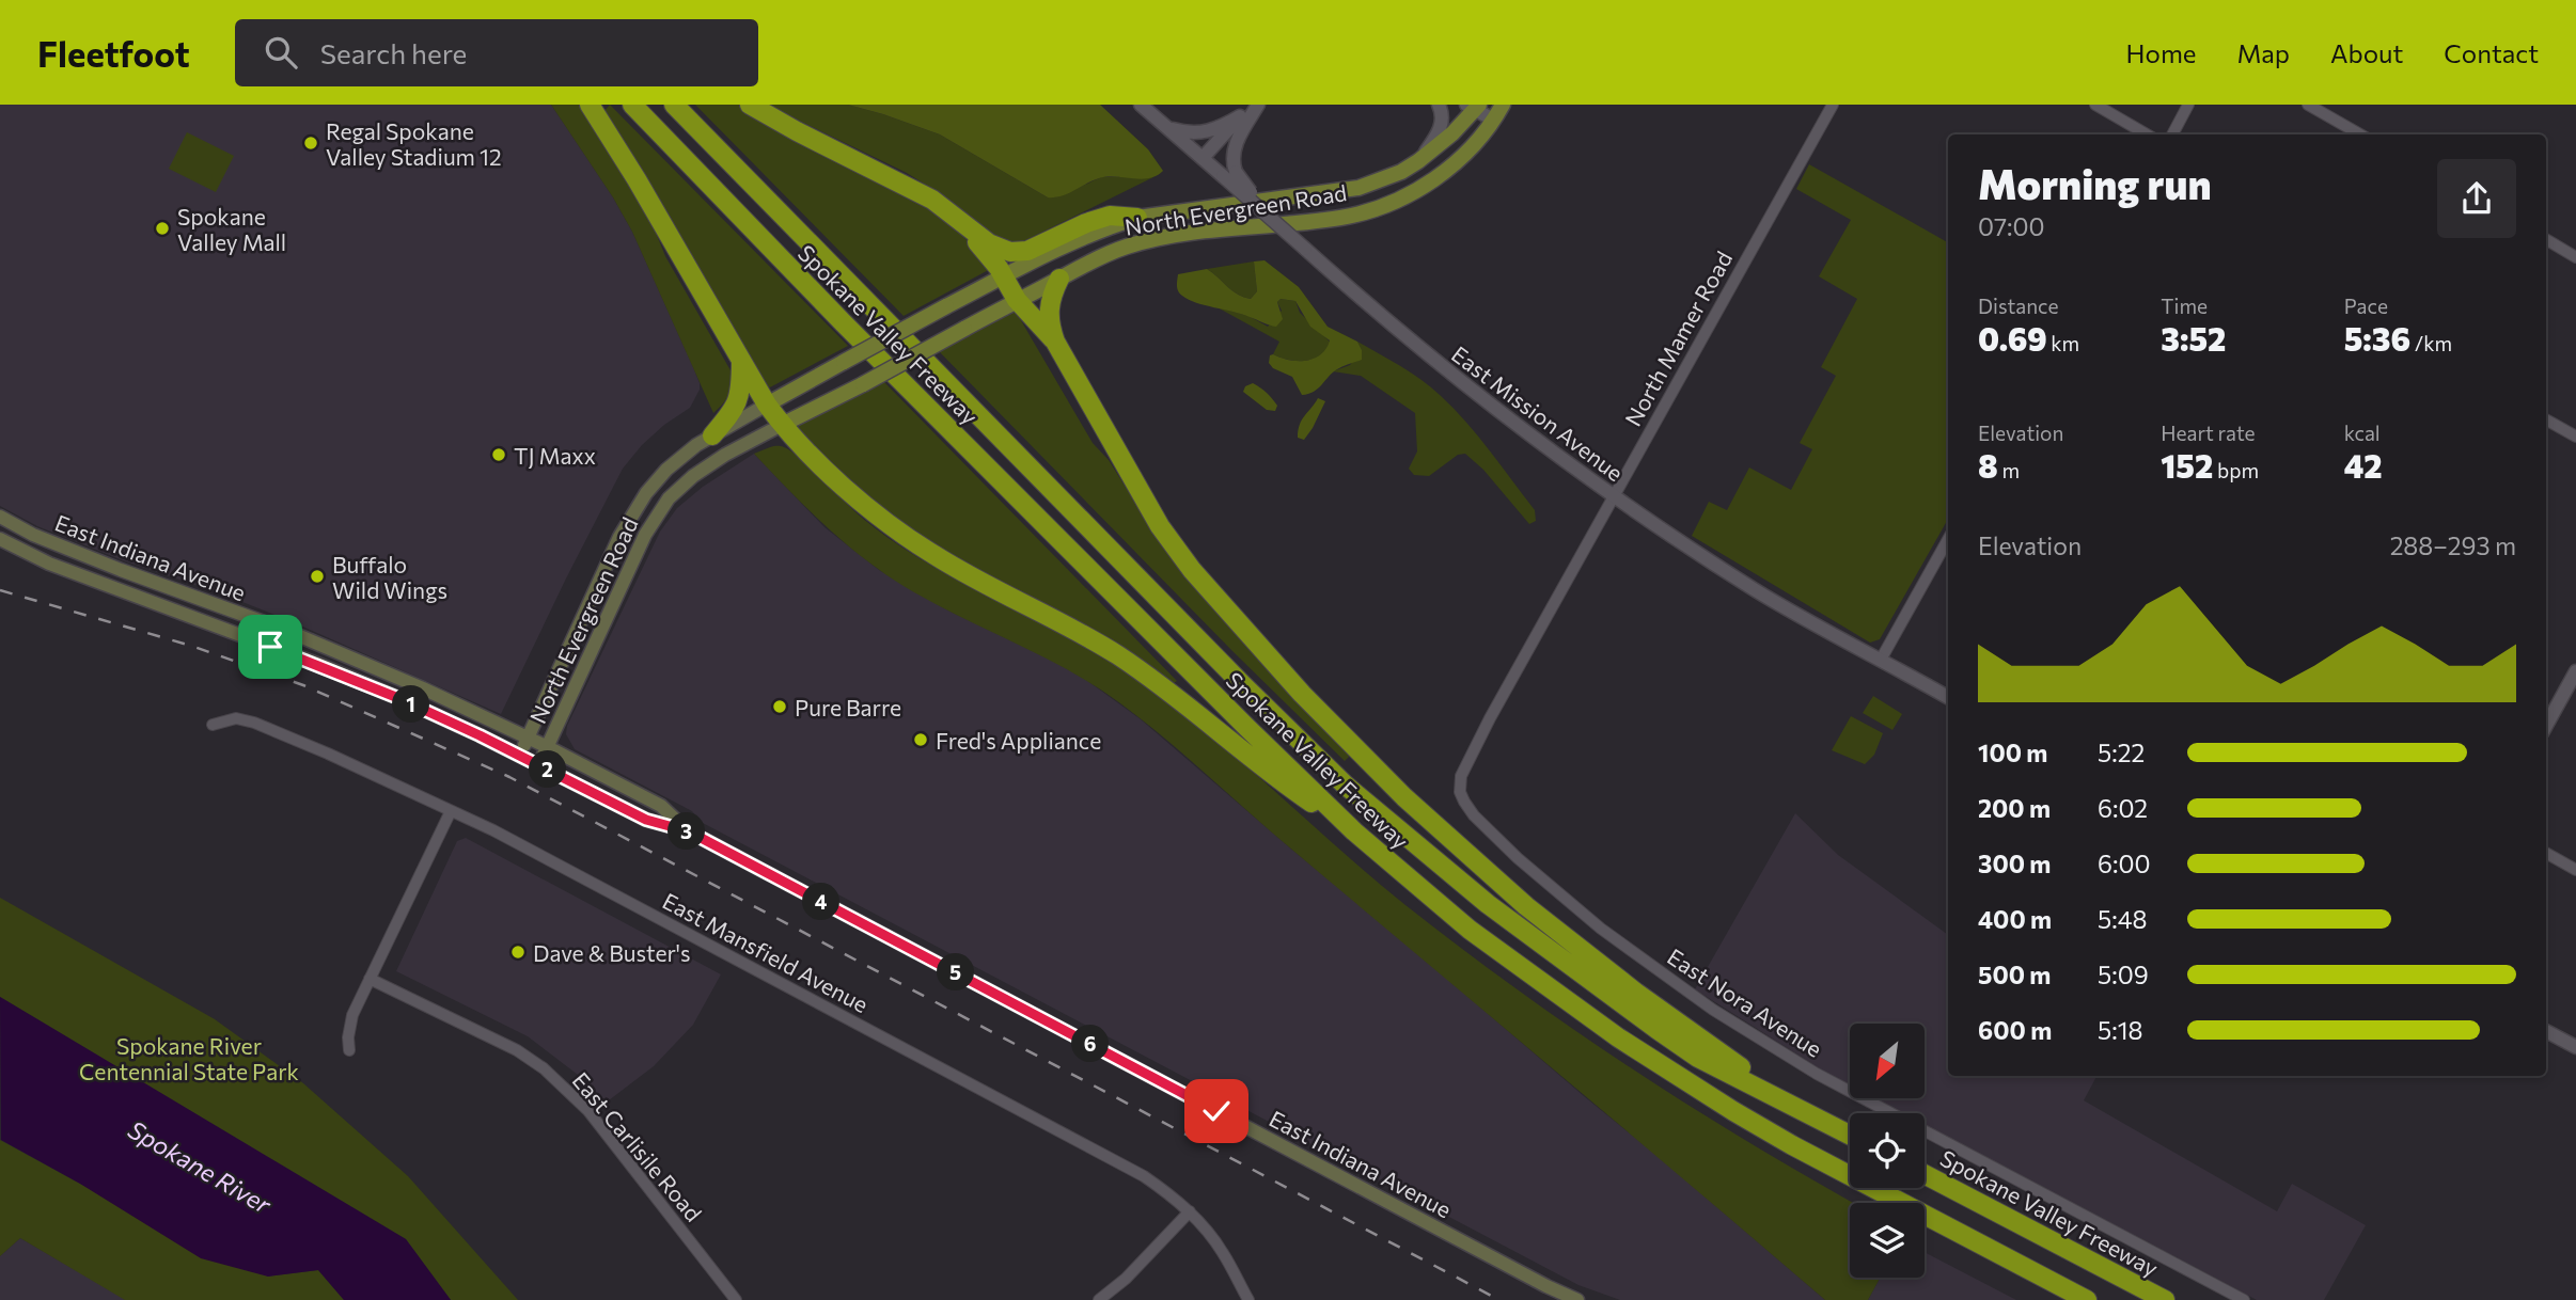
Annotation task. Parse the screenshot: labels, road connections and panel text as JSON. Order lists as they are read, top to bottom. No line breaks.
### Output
{"streets":{"highway":["Spokane Valley Freeway"],"main road":["North Evergreen Road","East Indiana Avenue"],"street":["North Mamer Road","East Mission Avenue","East Mansfield Avenue","East Nora Avenue","East Carlisile Road"]},"crossings":[["North Evergreen Road","East Indiana Avenue"],["North Mamer Road","East Mission Avenue"],["North Mamer Road","East Nora Avenue"]],"water":["Spokane River"],"parks":["Spokane River Centennial State Park"],"places":["Regal Spokane Valley Stadium 12","Spokane Valley Mall","TJ Maxx","Buffalo Wild Wings","Pure Barre","Fred's Appliance","Dave & Buster's"],"north":"bottom left","page":{"header":"Fleetfoot","search":"Search here","nav":["Home","Map","About","Contact"],"heading":["Morning run","07:00"],"stats":[["Distance","0.69 km"],["Time","3:52"],["Pace","5:36 /km"],["Elevation","8 m"],["Heart rate","152 bpm"],["kcal","42"]],"chart":["Elevation","288–293 m"],"pins":["1","2","3","4","5","6"],"list":[{"name":"100 m","note":"5:22"},{"name":"200 m","note":"6:02"},{"name":"300 m","note":"6:00"},{"name":"400 m","note":"5:48"},{"name":"500 m","note":"5:09"},{"name":"600 m","note":"5:18"}]}}
